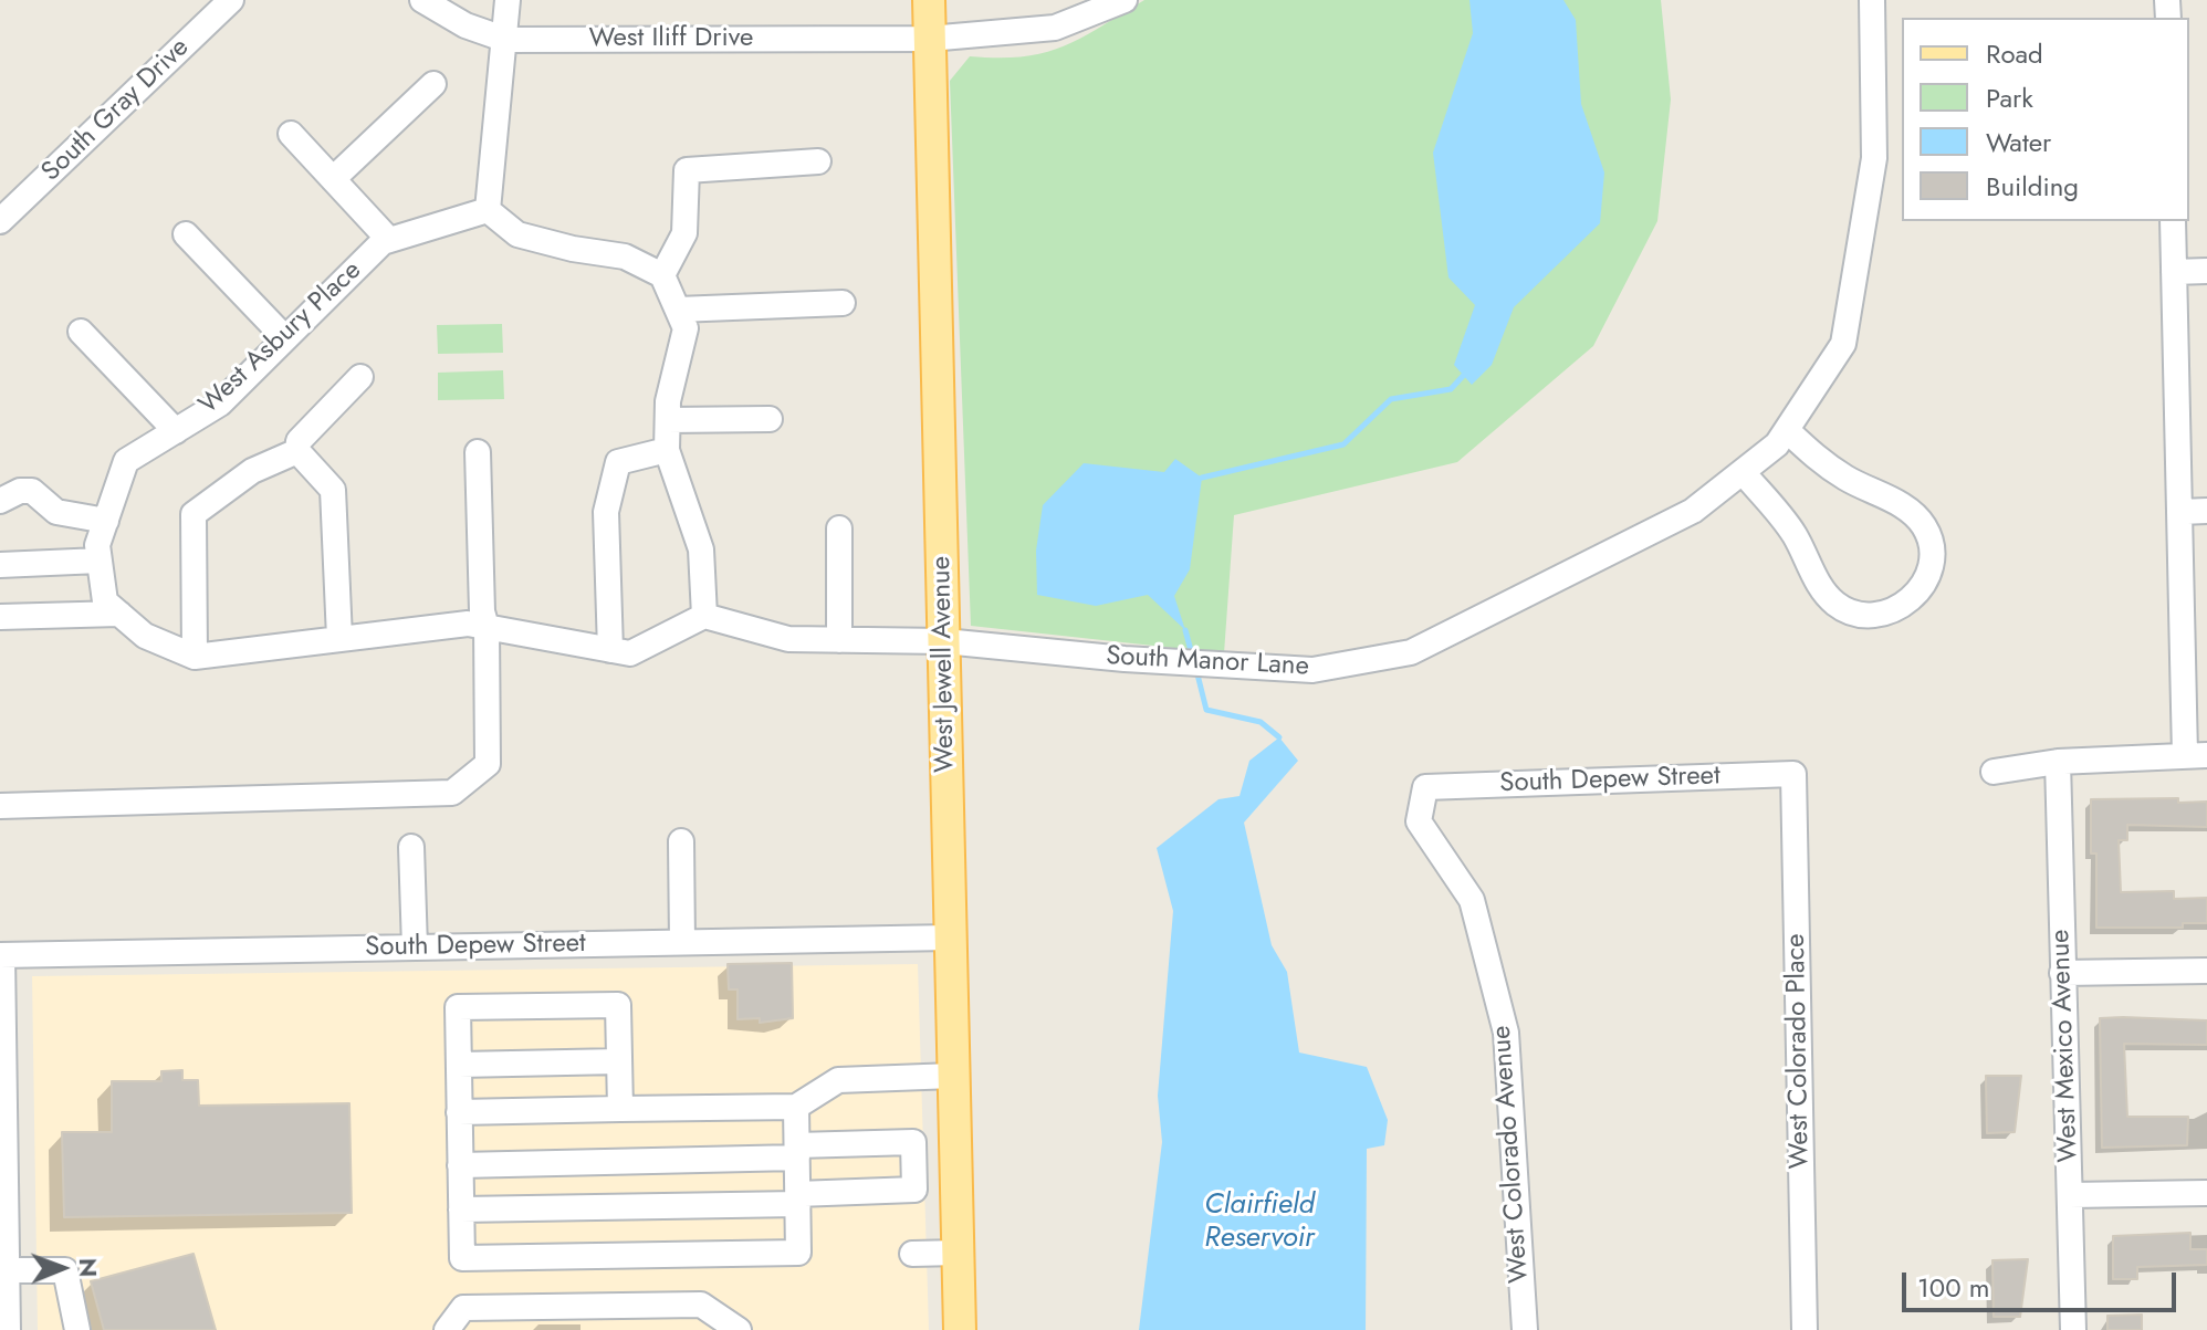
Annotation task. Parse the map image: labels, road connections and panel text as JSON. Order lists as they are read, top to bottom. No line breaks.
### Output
{"streets":{"main road":["West Jewell Avenue"],"street":["West Iliff Drive","South Gray Drive","West Asbury Place","South Manor Lane","South Depew Street","West Mexico Avenue","West Colorado Place","West Colorado Avenue"]},"crossings":[["West Iliff Drive","West Jewell Avenue"],["South Manor Lane","West Jewell Avenue"],["West Jewell Avenue","South Depew Street"],["South Depew Street","West Colorado Place"],["South Depew Street","West Colorado Avenue"]],"water":["Clairfield Reservoir"],"legend":["Road","Park","Water","Building"],"scale_bar":"100 m","north":"right"}
